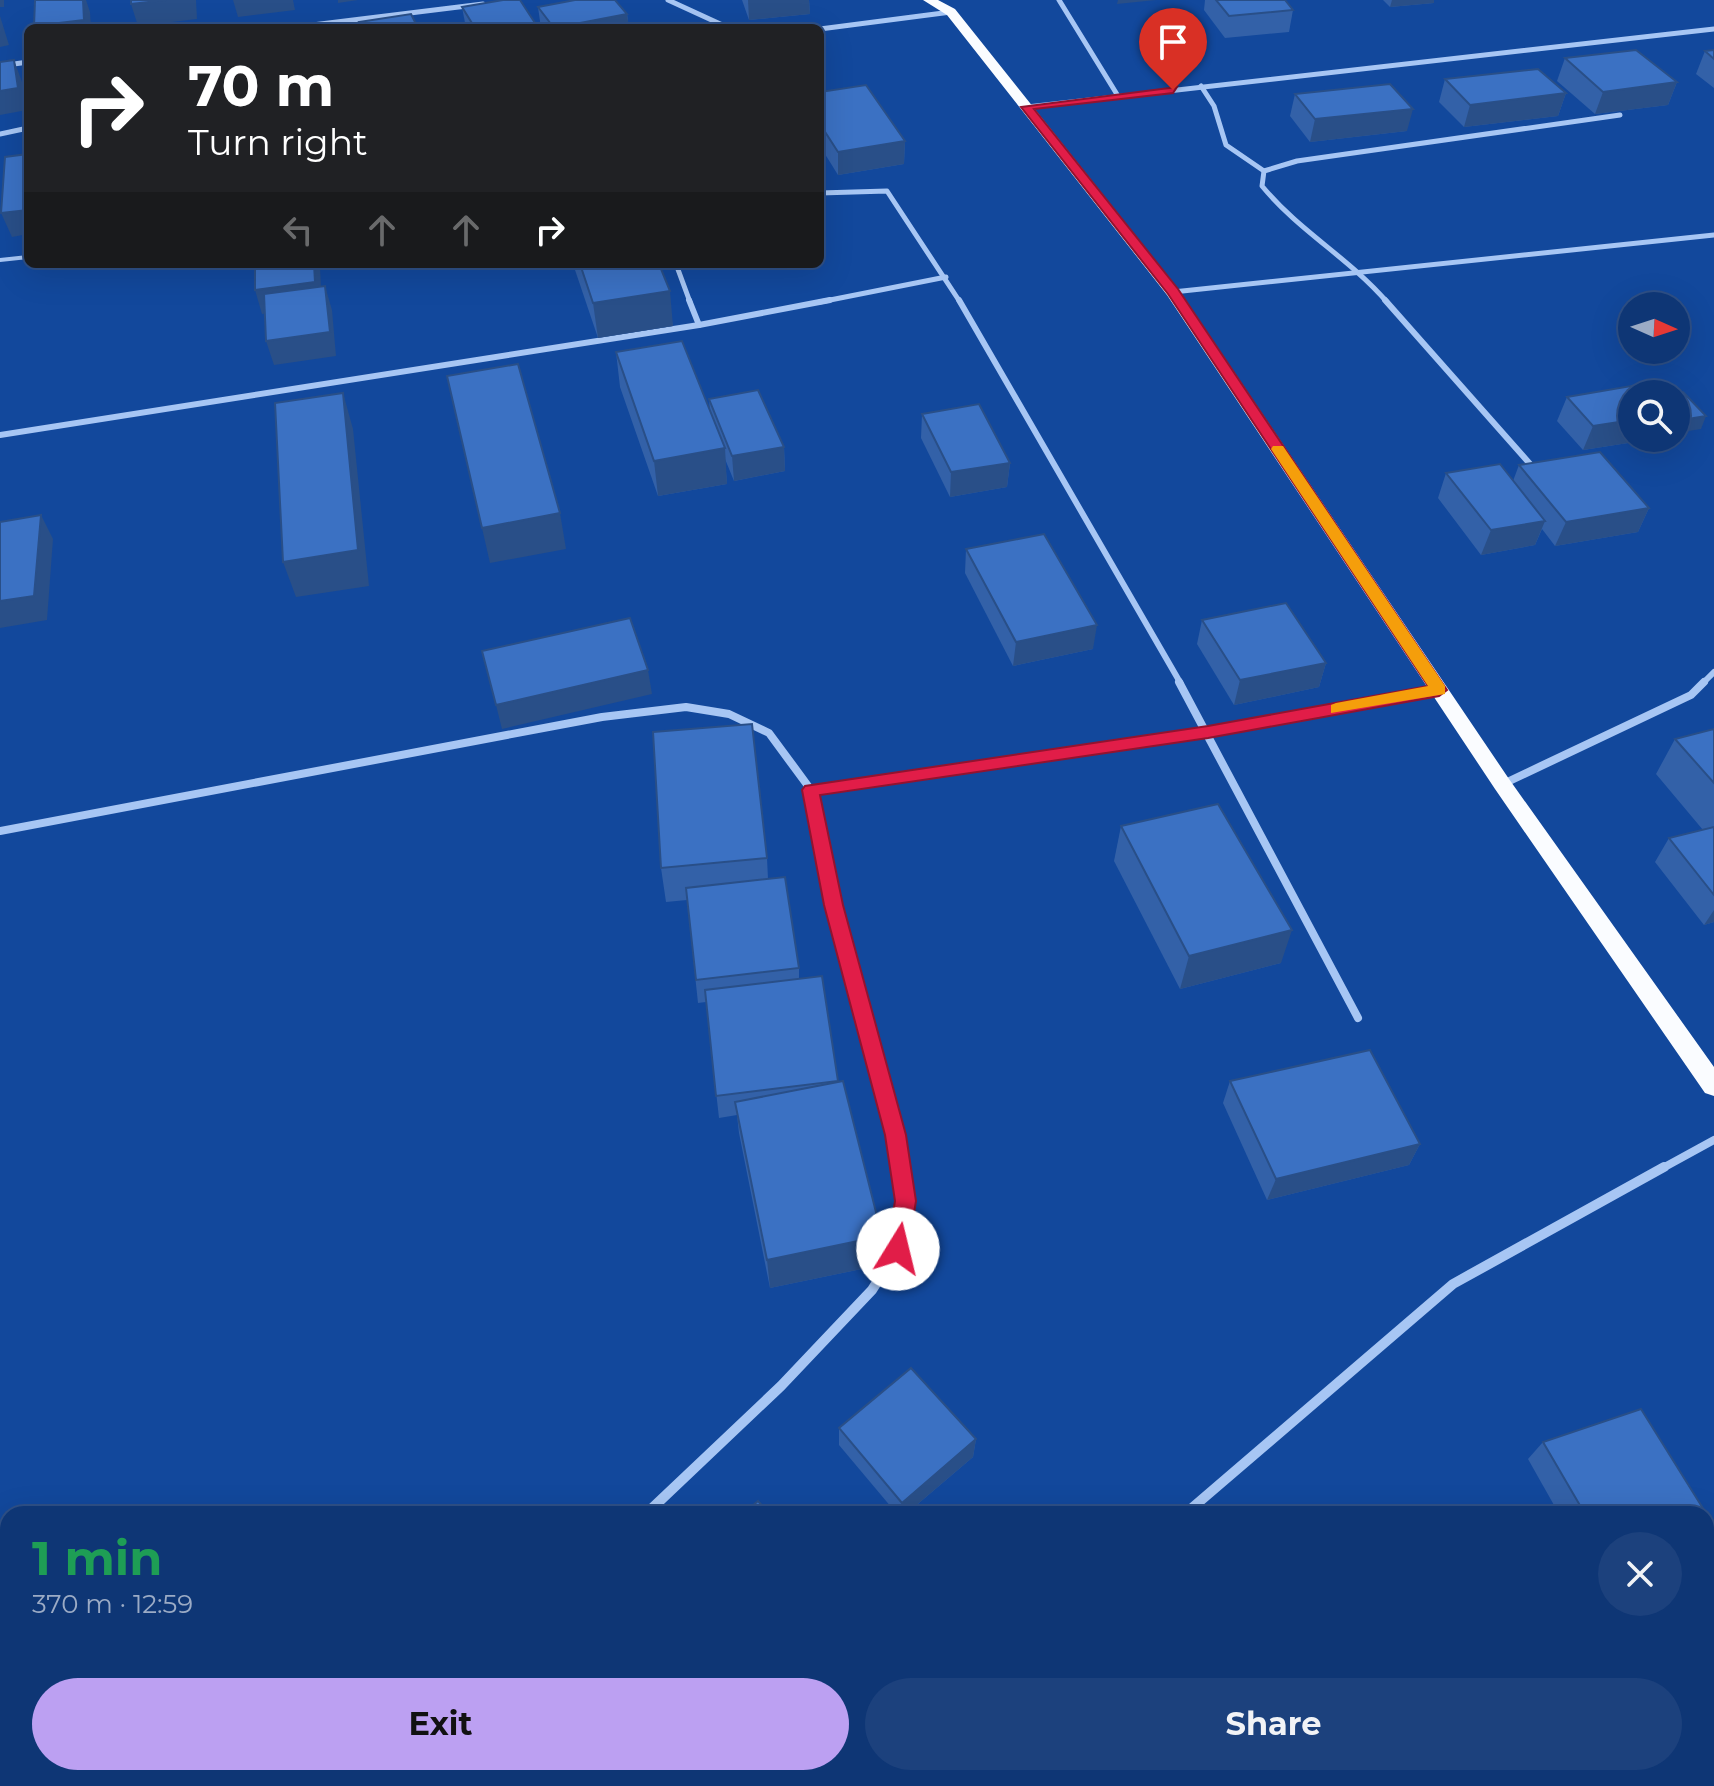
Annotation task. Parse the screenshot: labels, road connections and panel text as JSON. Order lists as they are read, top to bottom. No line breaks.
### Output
{"north":"right","page":{"turn":["70 m","Turn right"],"heading":["1 min","370 m · 12:59"],"buttons":["Exit","Share"]}}
